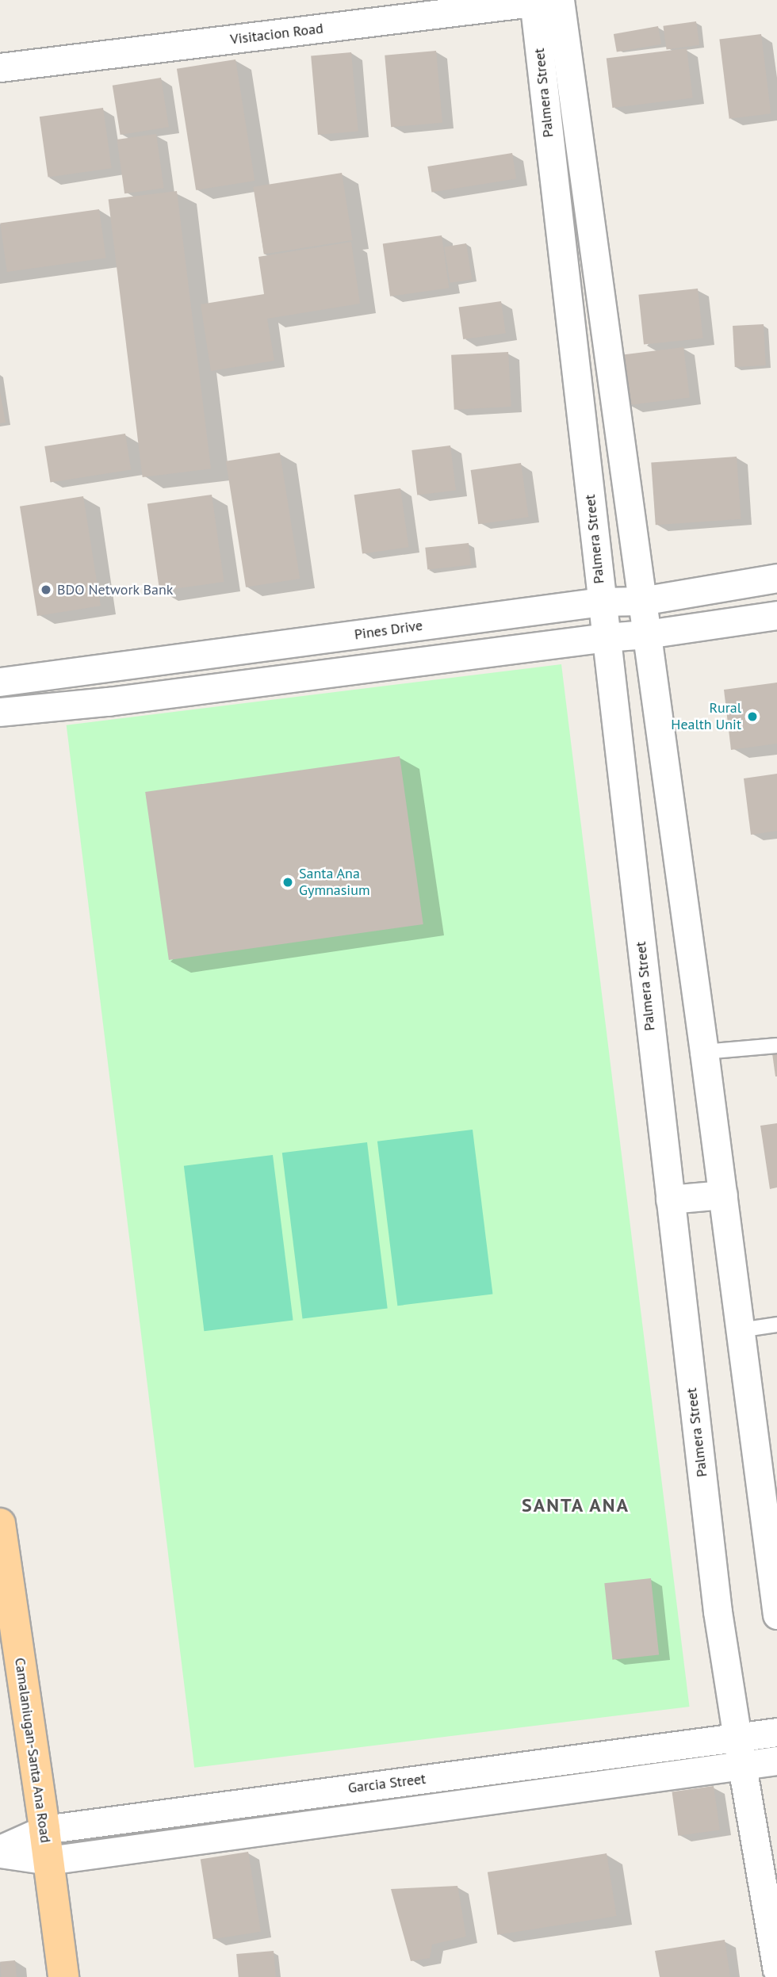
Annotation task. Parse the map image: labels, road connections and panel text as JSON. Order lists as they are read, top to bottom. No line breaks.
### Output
{"streets":{"main road":["Camalaniugan-Santa Ana Road"],"street":["Visitacion Road","Palmera Street","Pines Drive","Garcia Street"]},"crossings":[["Visitacion Road","Palmera Street"],["Palmera Street","Pines Drive"],["Palmera Street","Garcia Street"],["Camalaniugan-Santa Ana Road","Garcia Street"]],"districts":["SANTA ANA"],"places":["BDO Network Bank","Rural Health Unit","Santa Ana Gymnasium"]}
